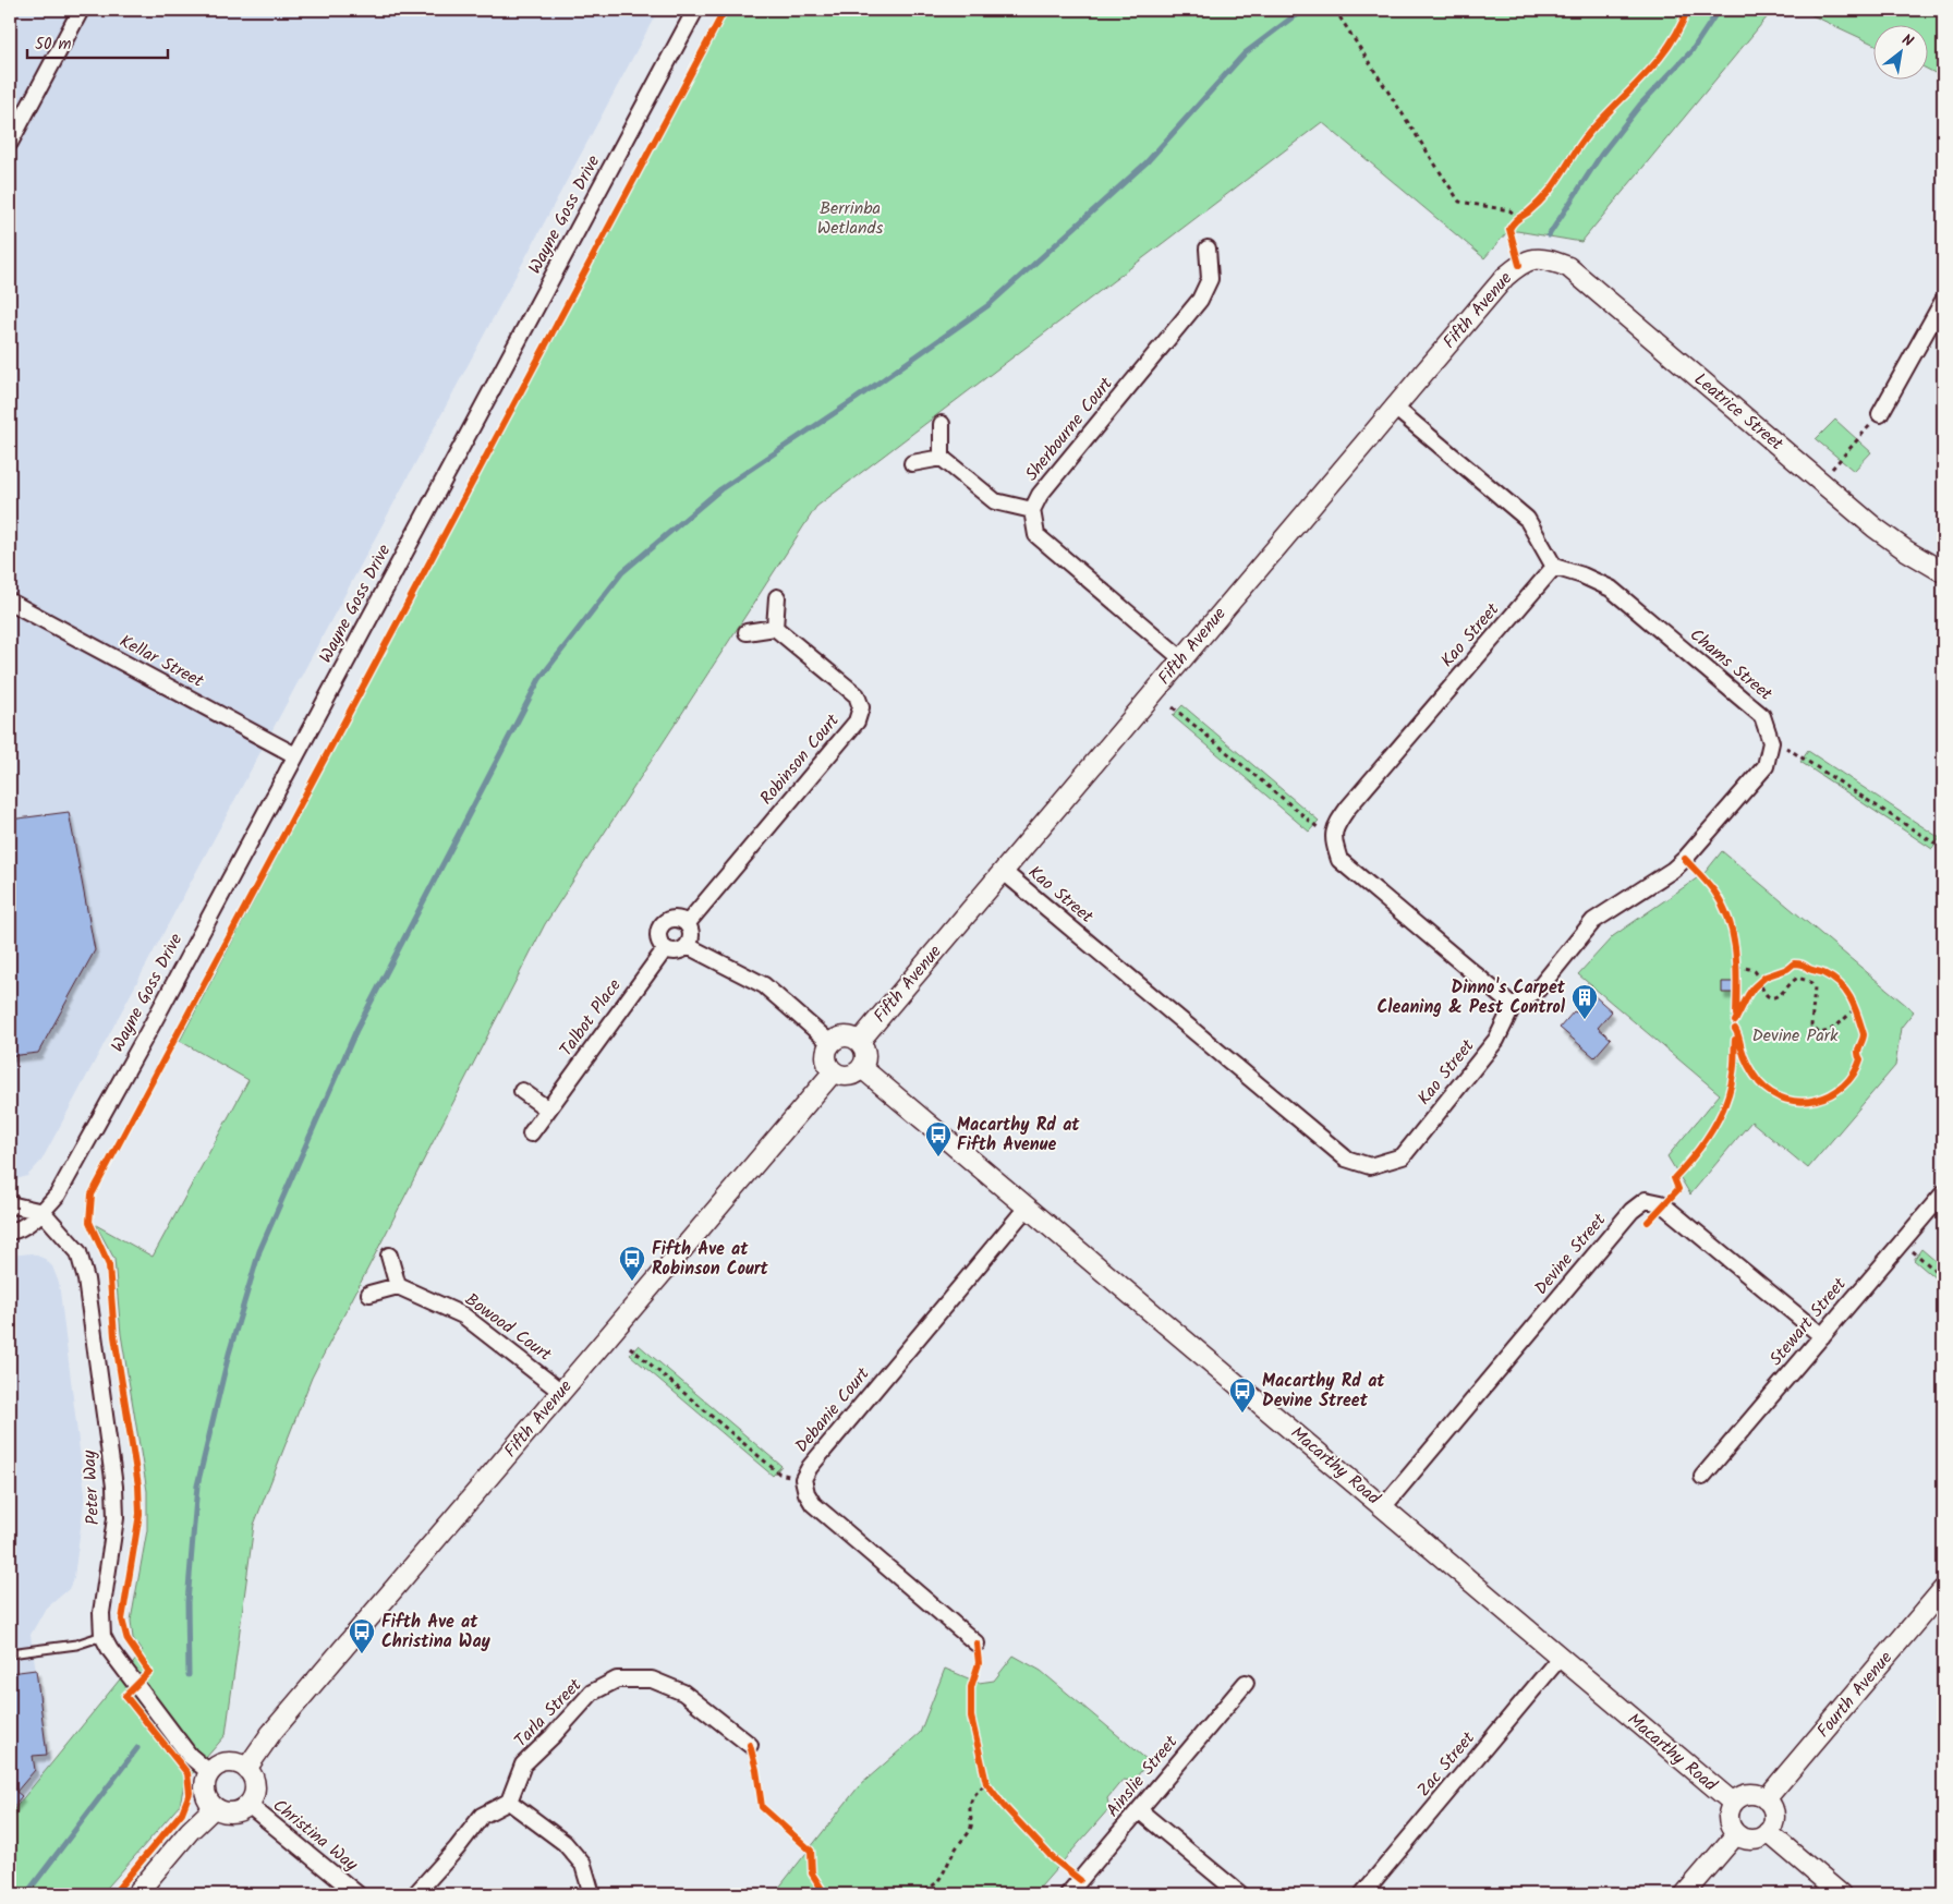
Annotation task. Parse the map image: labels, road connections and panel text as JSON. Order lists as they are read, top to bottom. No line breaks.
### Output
{"streets":{"street":["Wayne Goss Drive","Fifth Avenue","Leatrice Street","Sherbourne Court","Kao Street","Kellar Street","Chams Street","Robinson Court","Talbot Place","Devine Street","Stewart Street","Bowood Court","Debanie Court","Macarthy Road","Peter Way","Fourth Avenue","Tarla Street","Zac Street","Ainslie Street","Christina Way"]},"crossings":[["Wayne Goss Drive","Kellar Street"],["Wayne Goss Drive","Peter Way"],["Fifth Avenue","Leatrice Street"],["Fifth Avenue","Sherbourne Court"],["Fifth Avenue","Kao Street"],["Fifth Avenue","Bowood Court"],["Fifth Avenue","Macarthy Road"],["Fifth Avenue","Christina Way"],["Kao Street","Chams Street"],["Robinson Court","Talbot Place"],["Devine Street","Stewart Street"],["Devine Street","Macarthy Road"],["Debanie Court","Macarthy Road"],["Macarthy Road","Fourth Avenue"],["Macarthy Road","Zac Street"]],"parks":["Berrinba Wetlands","Devine Park"],"places":{"building":["Dinno's Carpet Cleaning & Pest Control"],"bus stop":["Macarthy Rd at Fifth Avenue","Fifth Ave at Robinson Court","Macarthy Rd at Devine Street","Fifth Ave at Christina Way"]},"scale_bar":"50 m","north":"top right"}
